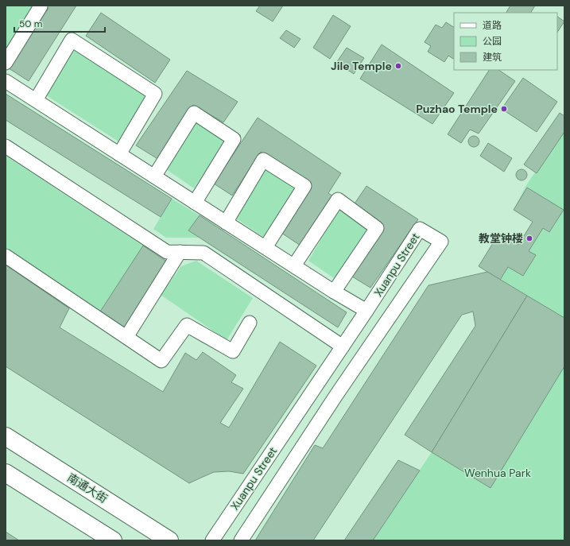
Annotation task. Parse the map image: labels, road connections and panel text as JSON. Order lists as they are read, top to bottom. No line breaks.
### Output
{"streets":{"highway":["南通大街"],"street":["Xuanpu Street"]},"parks":["Wenhua Park"],"places":["Jile Temple","Puzhao Temple","教堂钟楼"],"legend":["道路","公园","建筑"],"scale_bar":"50 m"}
